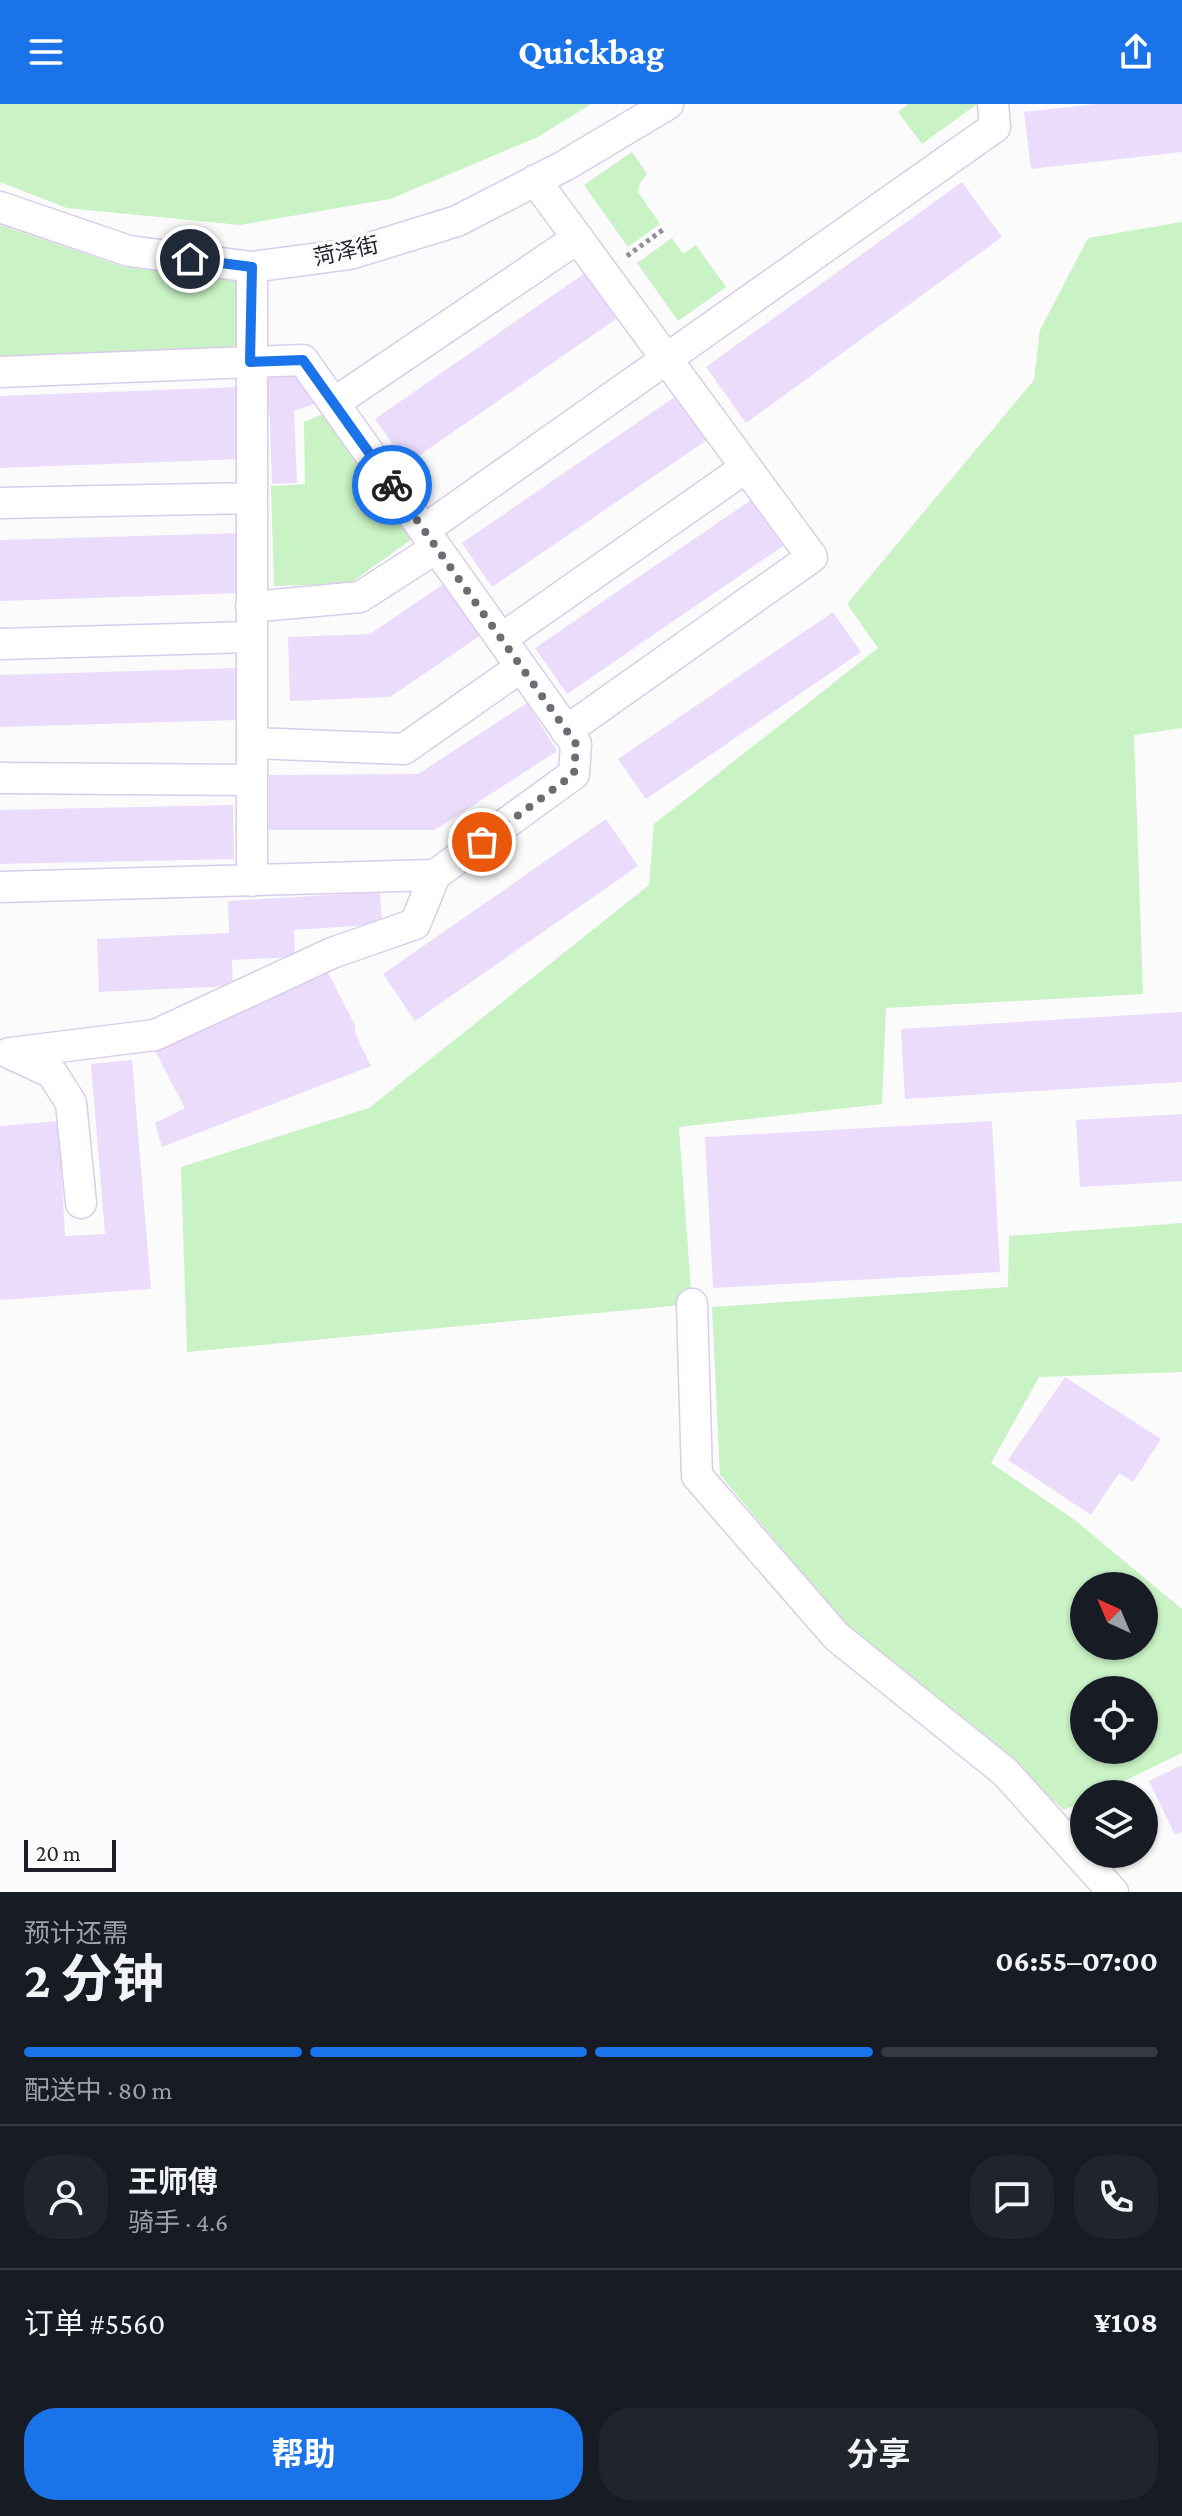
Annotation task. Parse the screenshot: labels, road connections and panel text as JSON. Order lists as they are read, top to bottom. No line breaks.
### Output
{"streets":{"street":["菏泽街"]},"scale_bar":"20 m","north":"top left","page":{"header":"Quickbag","scale":"20 m","heading":["2 分钟","预计还需","06:55–07:00"],"panel":["王师傅","骑手 · 4.6","订单 #5560","¥108"],"bar":"配送中 · 80 m","buttons":["帮助","分享"]}}
